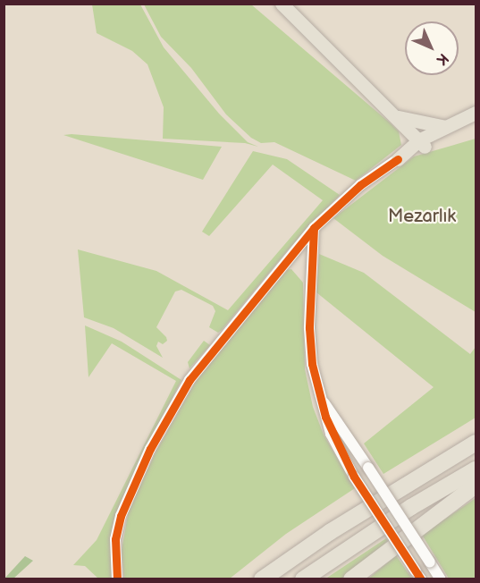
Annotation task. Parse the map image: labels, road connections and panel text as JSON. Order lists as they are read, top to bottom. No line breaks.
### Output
{"parks":["Mezarlık"],"north":"bottom right"}
